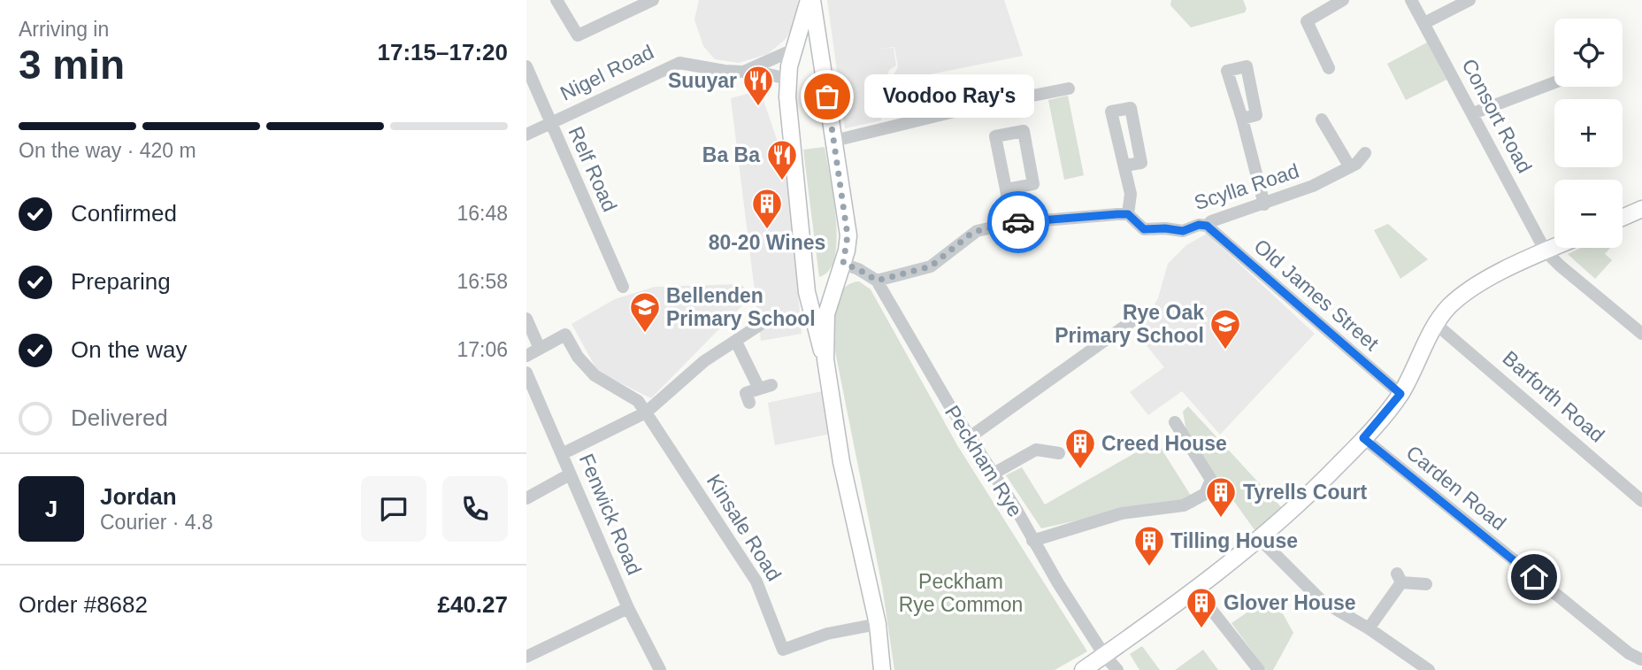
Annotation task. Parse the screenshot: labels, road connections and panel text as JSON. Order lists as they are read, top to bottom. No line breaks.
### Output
{"streets":{"street":["Nigel Road","Consort Road","Relf Road","Scylla Road","Old James Street","Barforth Road","Peckham Rye","Carden Road","Fenwick Road","Kinsale Road"]},"crossings":[["Nigel Road","Relf Road"],["Scylla Road","Old James Street"]],"parks":["Peckham Rye Common"],"places":{"other":["Voodoo Ray's"],"restaurant":["Suuyar","Ba Ba"],"building":["80-20 Wines","Creed House","Tyrells Court","Tilling House","Glover House"],"school or university":["Bellenden Primary School","Rye Oak Primary School"]},"page":{"heading":["3 min","Arriving in","17:15–17:20"],"panel":["Jordan","Courier · 4.8","Order #8682","£40.27"],"map_buttons":["+","−"],"bubble":"Voodoo Ray's","bar":"On the way · 420 m","list":[["Confirmed","16:48"],["Preparing","16:58"],["On the way","17:06"],"Delivered"],"round":"J"}}
